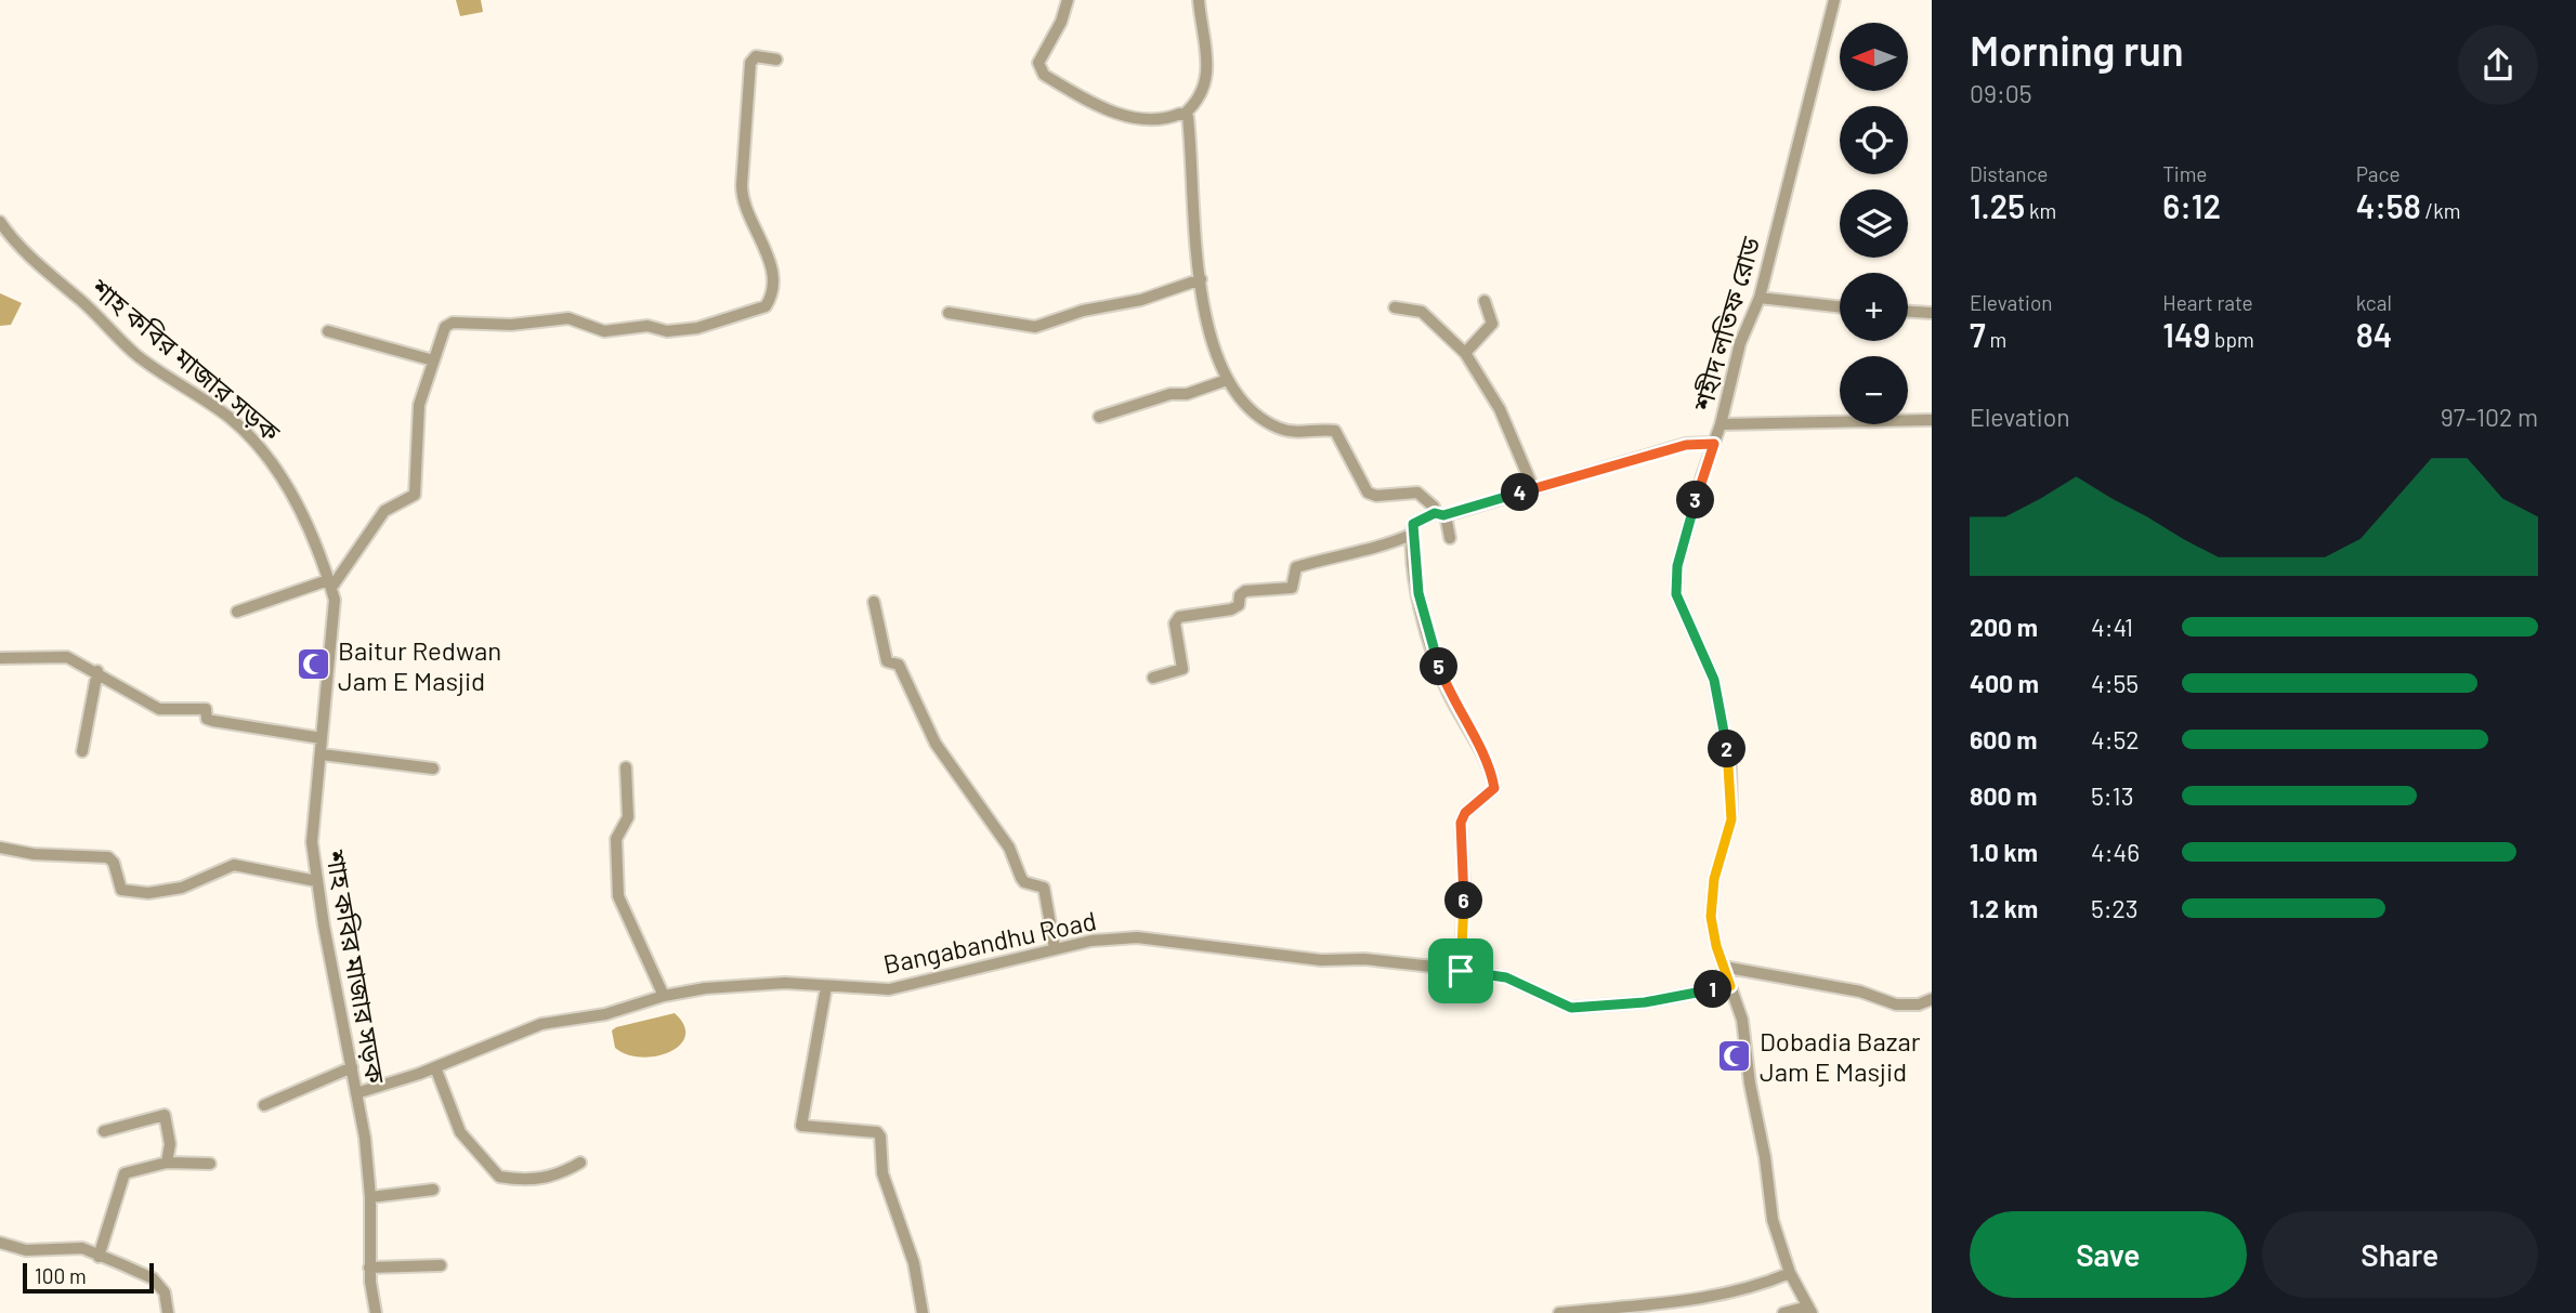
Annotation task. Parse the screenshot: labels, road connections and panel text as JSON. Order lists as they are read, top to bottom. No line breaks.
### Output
{"streets":{"street":["শহীদ লতিফ রোড","শাহ কবির মাজার সড়ক","Bangabandhu Road"]},"crossings":[["শহীদ লতিফ রোড","Bangabandhu Road"],["শাহ কবির মাজার সড়ক","Bangabandhu Road"]],"places":{"mosque":["Baitur Redwan Jam E Masjid","Dobadia Bazar Jam E Masjid"]},"scale_bar":"100 m","north":"left","page":{"heading":["Morning run","09:05"],"map_buttons":["+","−"],"stats":[["Distance","1.25 km"],["Time","6:12"],["Pace","4:58 /km"],["Elevation","7 m"],["Heart rate","149 bpm"],["kcal","84"]],"chart":["Elevation","97–102 m"],"pins":["4","3","5","2","6","1"],"list":[{"name":"200 m","note":"4:41"},{"name":"400 m","note":"4:55"},{"name":"600 m","note":"4:52"},{"name":"800 m","note":"5:13"},{"name":"1.0 km","note":"4:46"},{"name":"1.2 km","note":"5:23"}],"buttons":["Save","Share"],"scale":"100 m"}}
